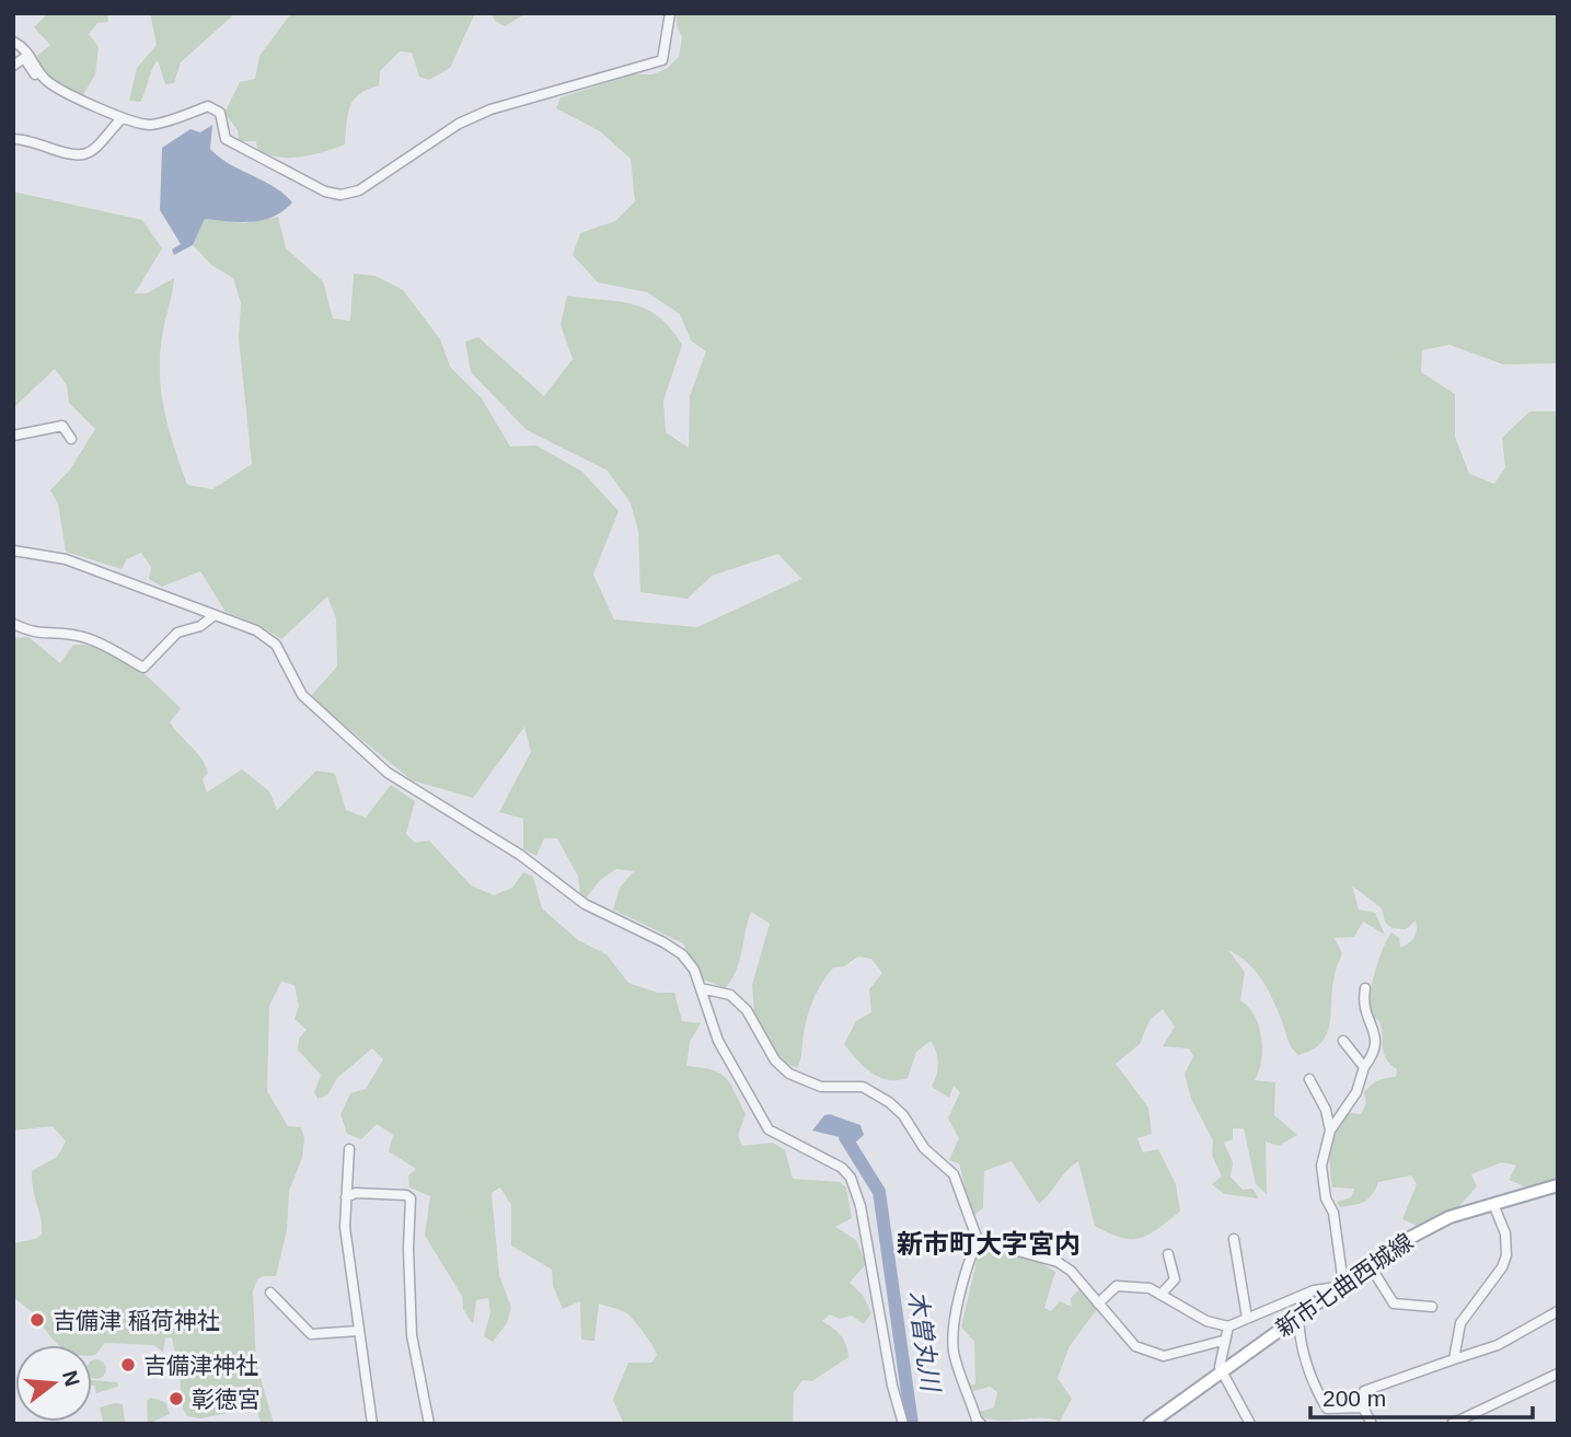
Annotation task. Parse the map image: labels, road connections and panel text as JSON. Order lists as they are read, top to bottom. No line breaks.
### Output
{"streets":{"main road":["新市七曲西城線"]},"districts":["新市町大字宮内"],"water":["木曽丸川"],"places":["吉備津 稲荷神社","吉備津神社","彰徳宮"],"scale_bar":"200 m","north":"right"}
